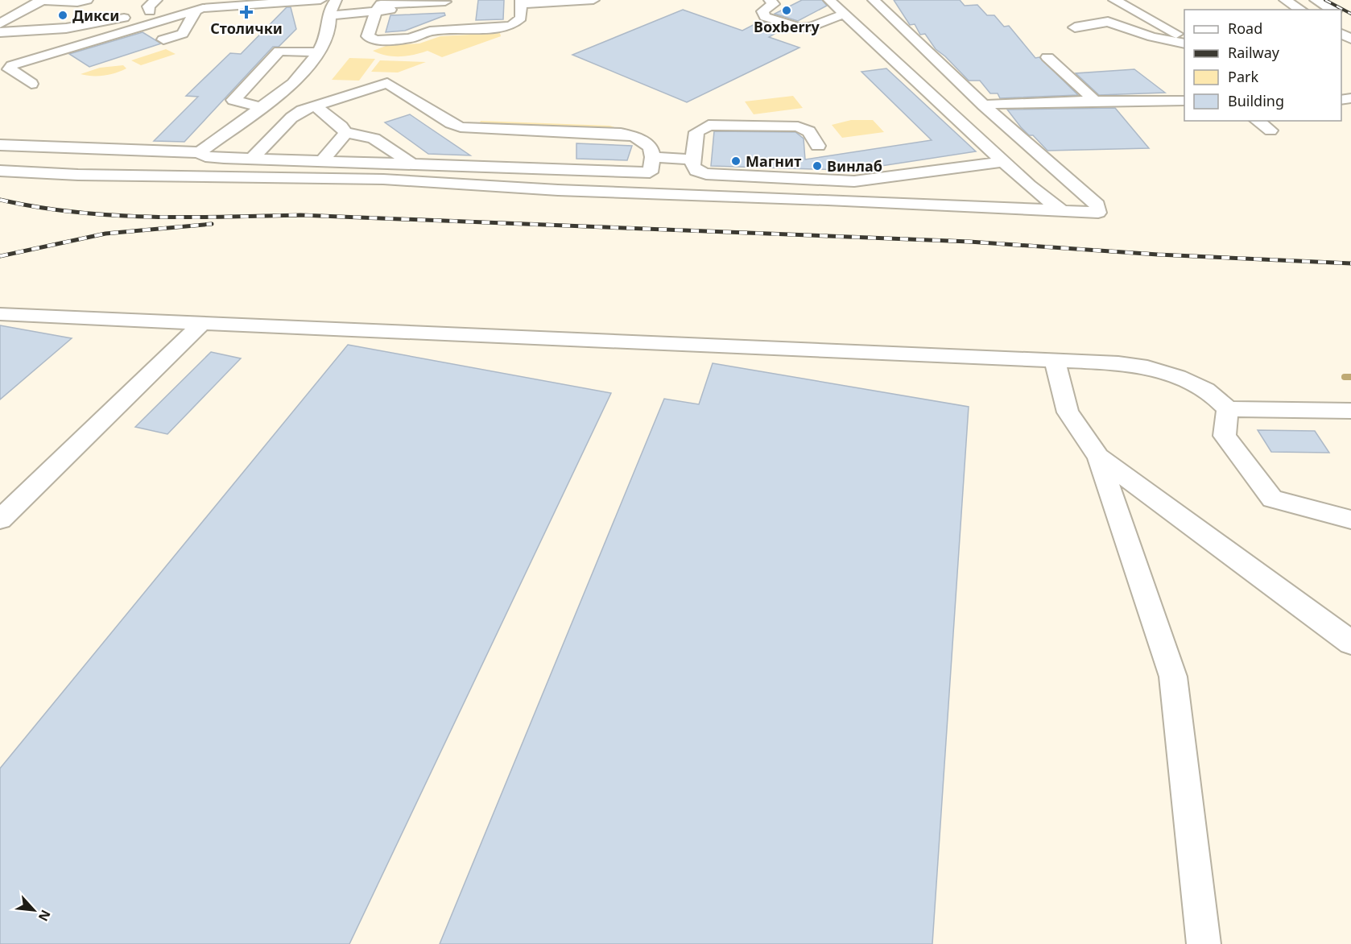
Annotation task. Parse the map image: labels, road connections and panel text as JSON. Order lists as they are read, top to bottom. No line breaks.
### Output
{"places":{"other":["Boxberry","Дикси","Магнит","Винлаб"],"health":["Столички"]},"legend":["Road","Railway","Park","Building"],"north":"bottom right"}
